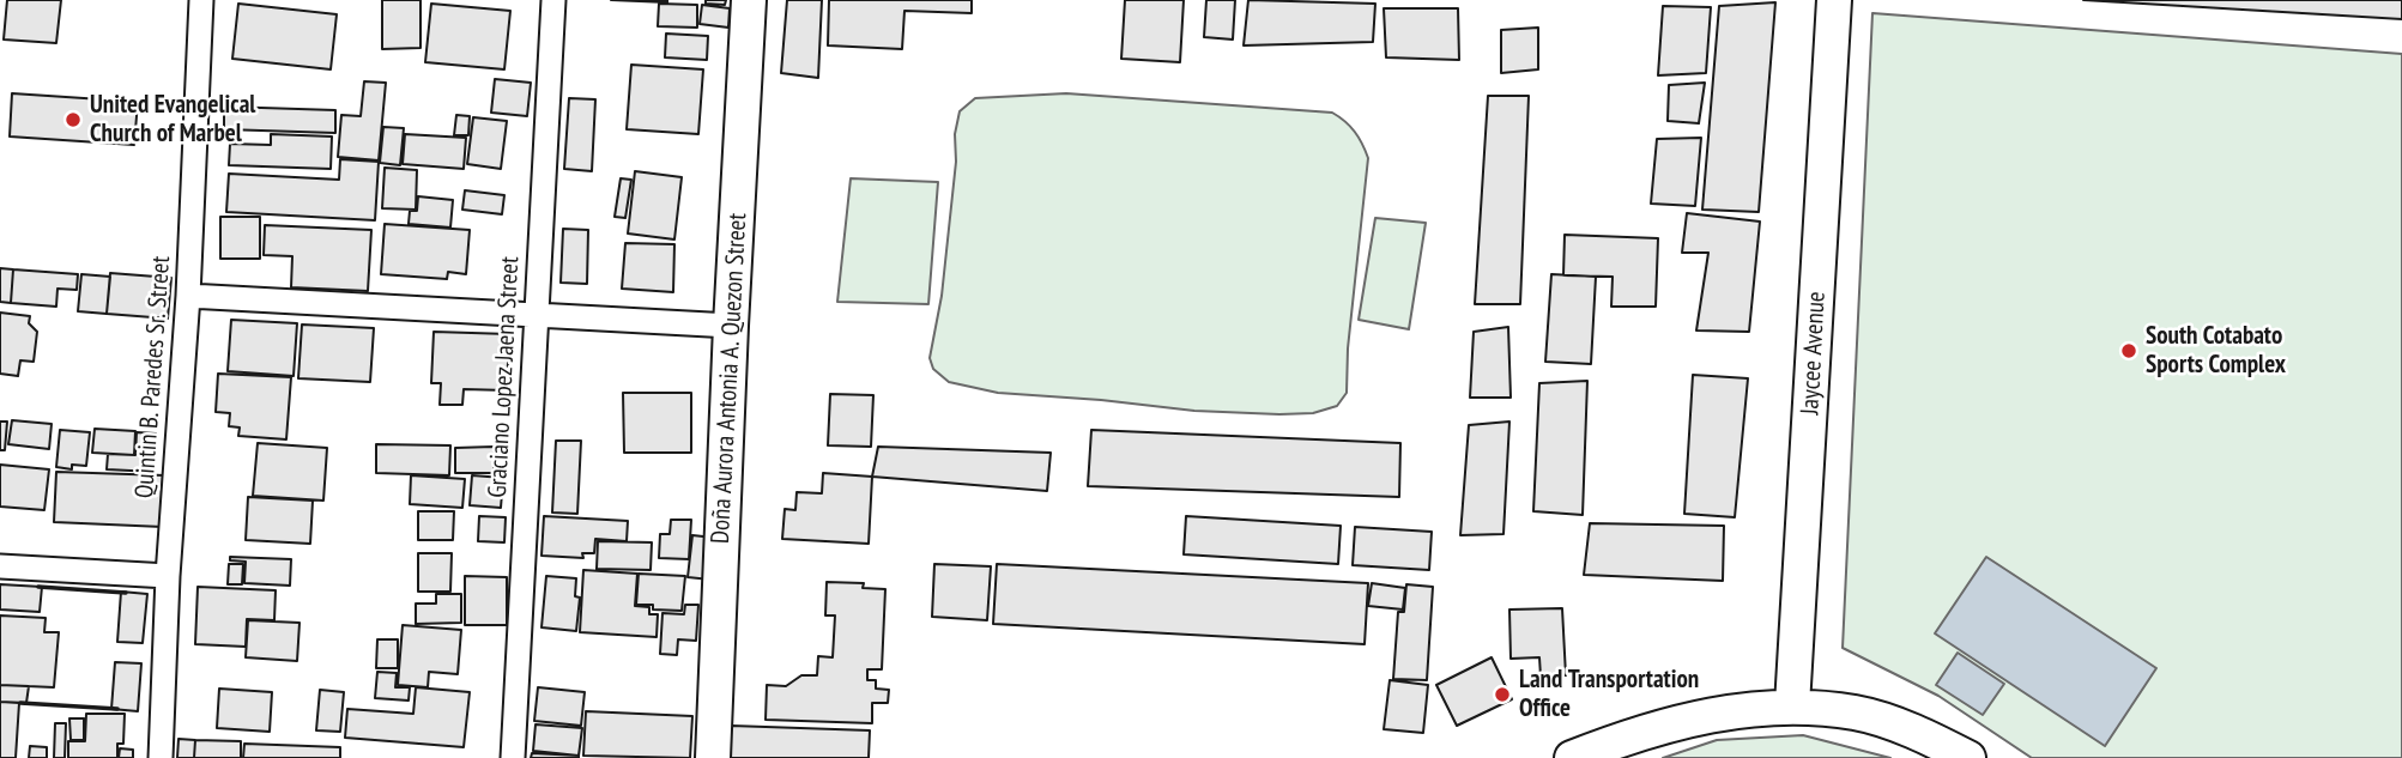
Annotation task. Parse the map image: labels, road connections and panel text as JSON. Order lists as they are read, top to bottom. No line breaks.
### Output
{"streets":{"street":["Jaycee Avenue","Quintin B. Paredes Sr. Street","Graciano Lopez Jaena Street","Doña Aurora Antonia A. Quezon Street"]},"places":["United Evangelical Church of Marbel","South Cotabato Sports Complex","Land Transportation Office"]}
